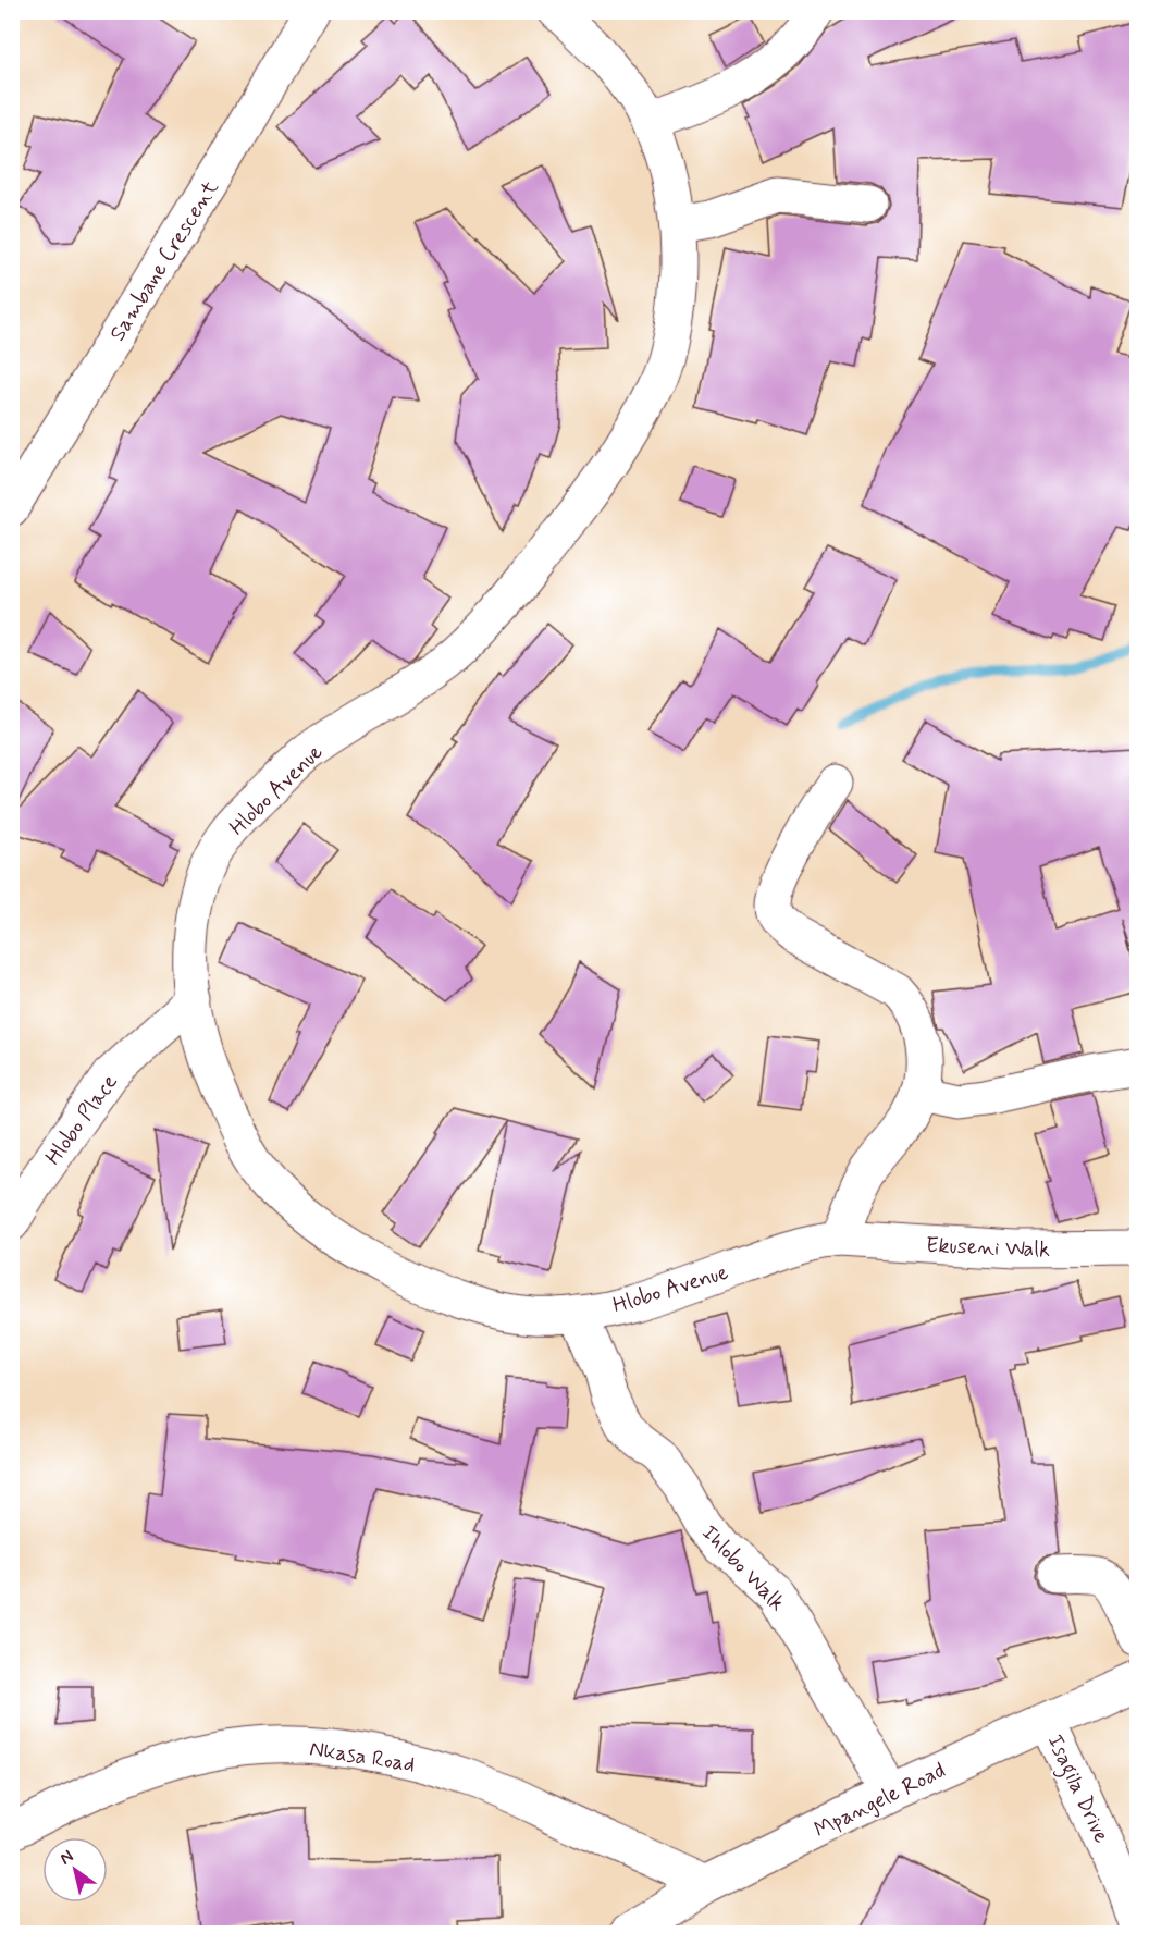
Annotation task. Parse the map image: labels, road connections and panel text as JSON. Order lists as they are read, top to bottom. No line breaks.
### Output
{"streets":{"street":["Sambane Crescent","Hlobo Avenue","Hlobo Place","Ekuseni Walk","Ihlobo Walk","Nkasa Road","Isagila Drive","Mpangele Road"]},"crossings":[["Hlobo Avenue","Hlobo Place"],["Hlobo Avenue","Ekuseni Walk"],["Hlobo Avenue","Ihlobo Walk"],["Ihlobo Walk","Mpangele Road"],["Nkasa Road","Mpangele Road"],["Isagila Drive","Mpangele Road"]],"north":"top left"}
